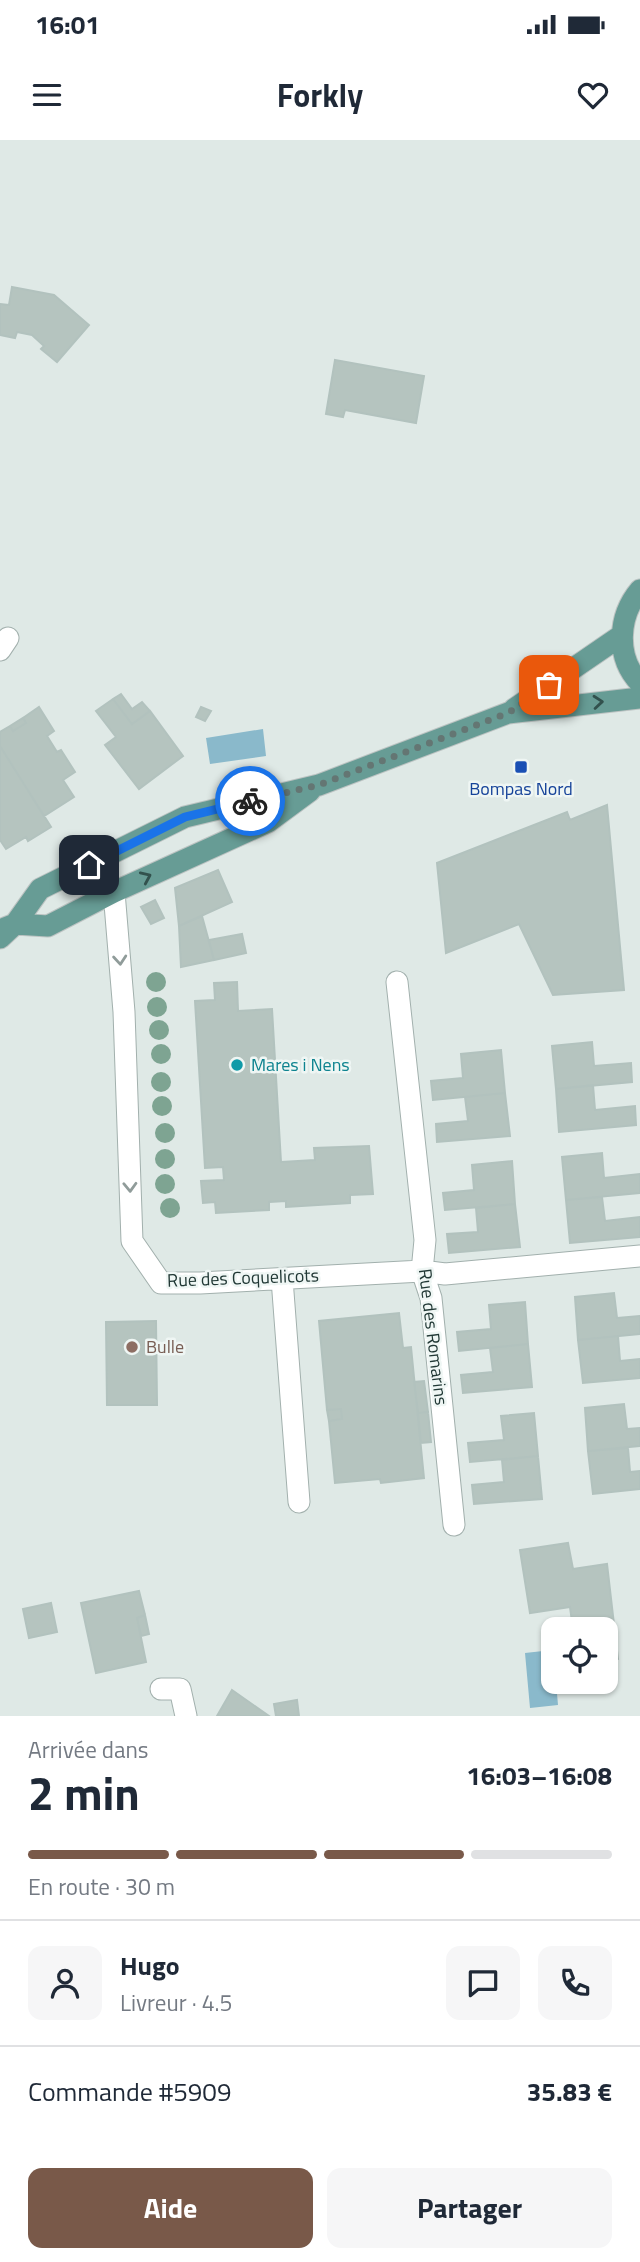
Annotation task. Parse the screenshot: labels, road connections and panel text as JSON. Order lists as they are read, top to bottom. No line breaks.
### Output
{"streets":{"street":["Rue des Coquelicots","Rue des Romarins"]},"crossings":[["Rue des Coquelicots","Rue des Romarins"]],"one_way":["Rue des Coquelicots"],"places":{"transit":["Bompas Nord"],"other":["Mares i Nens","Bulle"]},"page":{"status":"16:01","header":"Forkly","heading":["2 min","Arrivée dans","16:03–16:08"],"panel":["Hugo","Livreur · 4.5","Commande #5909","35.83 €"],"bar":"En route · 30 m","buttons":["Aide","Partager"]}}
